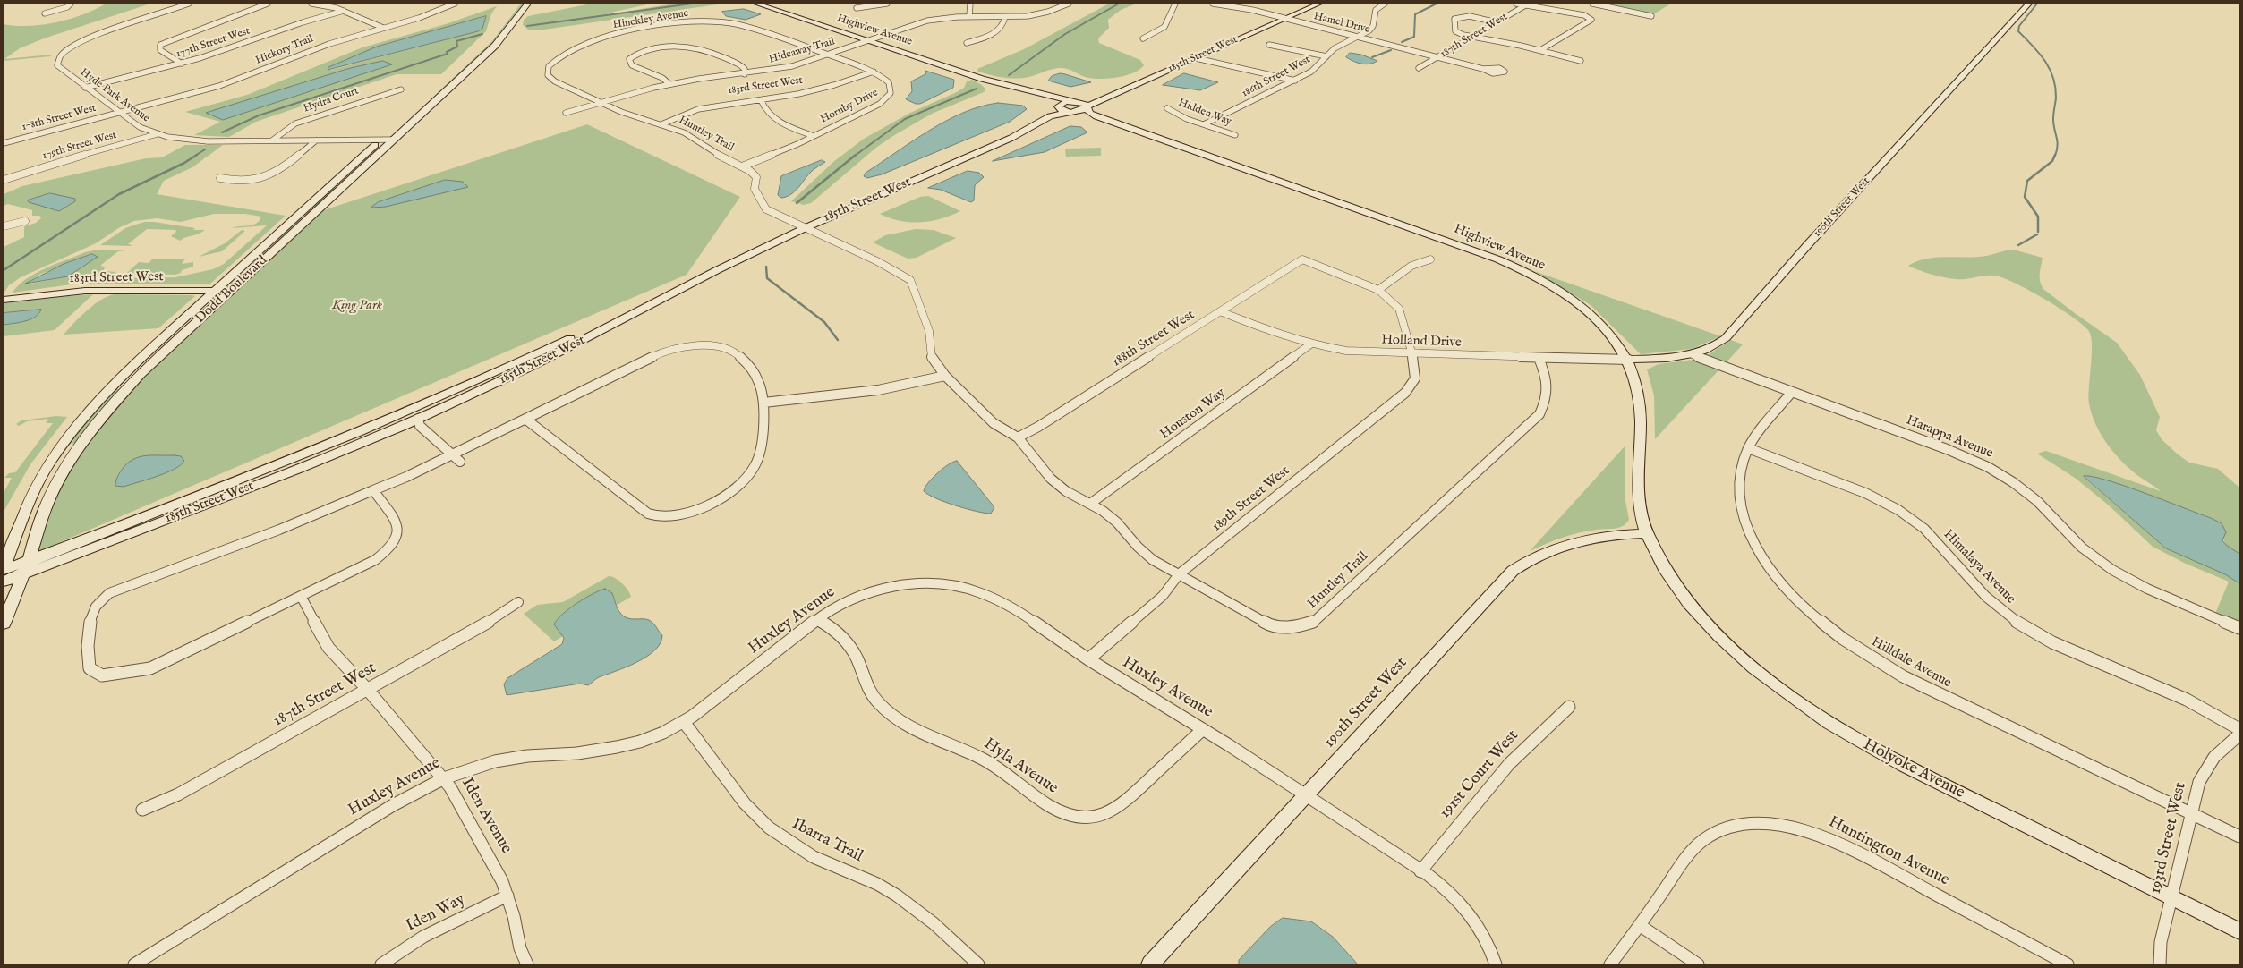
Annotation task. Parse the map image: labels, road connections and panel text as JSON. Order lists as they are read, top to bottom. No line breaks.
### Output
{"streets":{"street":["Hinckley Avenue","Hamel Drive","Highview Avenue","187th Street West","177th Street West","Hickory Trail","Hideaway Trail","185th Street West","186th Street West","183rd Street West","Hyde Park Avenue","Hydra Court","Hornby Drive","Hidden Way","178th Street West","Huntley Trail","179th Street West","190th Street West","Dodd Boulevard","188th Street West","Holland Drive","Houston Way","Harappa Avenue","189th Street West","Himalaya Avenue","Huxley Avenue","Hilldale Avenue","Hyla Avenue","Holyoke Avenue","191st Court West","Iden Avenue","193rd Street West","Ibarra Trail","Huntington Avenue","Iden Way"]},"crossings":[["Hinckley Avenue","Hideaway Trail"],["Hinckley Avenue","Hornby Drive"],["Hinckley Avenue","Huntley Trail"],["Hamel Drive","187th Street West"],["Hamel Drive","185th Street West"],["Hamel Drive","186th Street West"],["Highview Avenue","Hideaway Trail"],["Highview Avenue","185th Street West"],["Highview Avenue","190th Street West"],["Highview Avenue","Holland Drive"],["Highview Avenue","Holyoke Avenue"],["187th Street West","Iden Avenue"],["177th Street West","Hyde Park Avenue"],["Hickory Trail","Hyde Park Avenue"],["Hickory Trail","178th Street West"],["Hideaway Trail","Hornby Drive"],["Hideaway Trail","Huntley Trail"],["185th Street West","Huntley Trail"],["185th Street West","Dodd Boulevard"],["186th Street West","Hidden Way"],["183rd Street West","Hornby Drive"],["183rd Street West","Huntley Trail"],["183rd Street West","Dodd Boulevard"],["Hyde Park Avenue","Hydra Court"],["Hyde Park Avenue","178th Street West"],["Hyde Park Avenue","179th Street West"],["Hyde Park Avenue","Dodd Boulevard"],["Hornby Drive","Huntley Trail"],["Huntley Trail","188th Street West"],["Huntley Trail","Holland Drive"],["Huntley Trail","Houston Way"],["Huntley Trail","189th Street West"],["190th Street West","Holland Drive"],["190th Street West","Harappa Avenue"],["190th Street West","Huxley Avenue"],["190th Street West","Holyoke Avenue"],["188th Street West","Holland Drive"],["188th Street West","189th Street West"],["Holland Drive","Houston Way"],["Holland Drive","189th Street West"],["Harappa Avenue","Hilldale Avenue"],["189th Street West","Huxley Avenue"],["Himalaya Avenue","Hilldale Avenue"],["Huxley Avenue","Hyla Avenue"],["Huxley Avenue","191st Court West"],["Huxley Avenue","Iden Avenue"],["Huxley Avenue","Ibarra Trail"],["Hilldale Avenue","193rd Street West"],["Holyoke Avenue","193rd Street West"],["Iden Avenue","Iden Way"]],"parks":["King Park"]}
